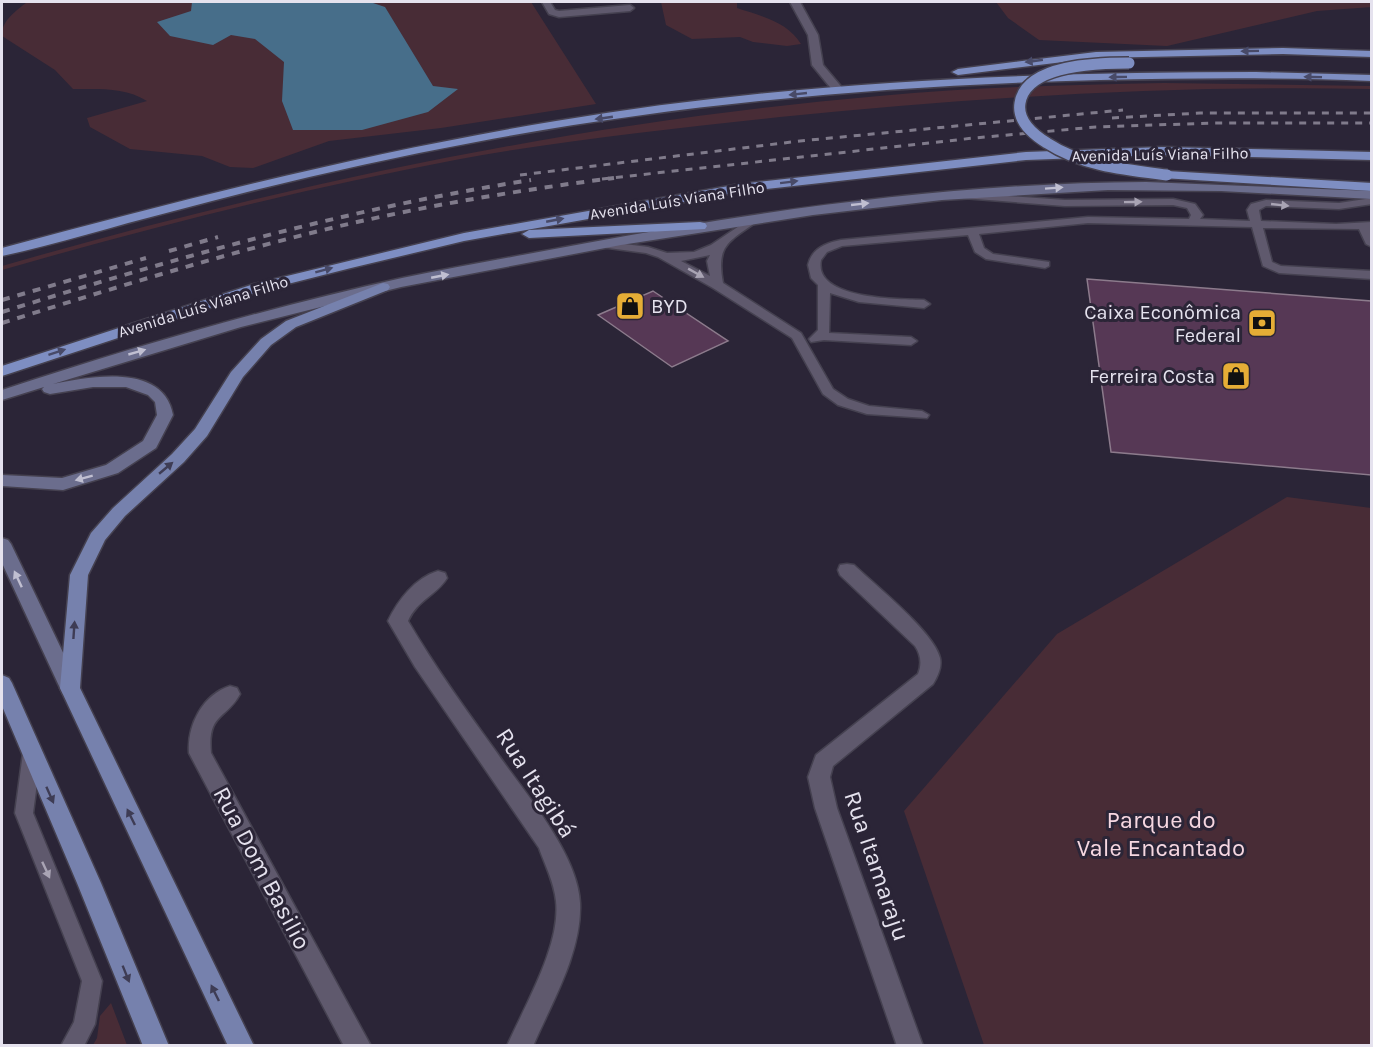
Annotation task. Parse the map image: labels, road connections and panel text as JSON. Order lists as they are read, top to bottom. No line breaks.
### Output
{"streets":{"highway":["Avenida Luís Viana Filho"],"street":["Rua Itagibá","Rua Itamaraju","Rua Dom Basilio"]},"parks":["Parque do Vale Encantado"],"places":{"shop":["BYD","Ferreira Costa"],"bank":["Caixa Econômica Federal"]}}
